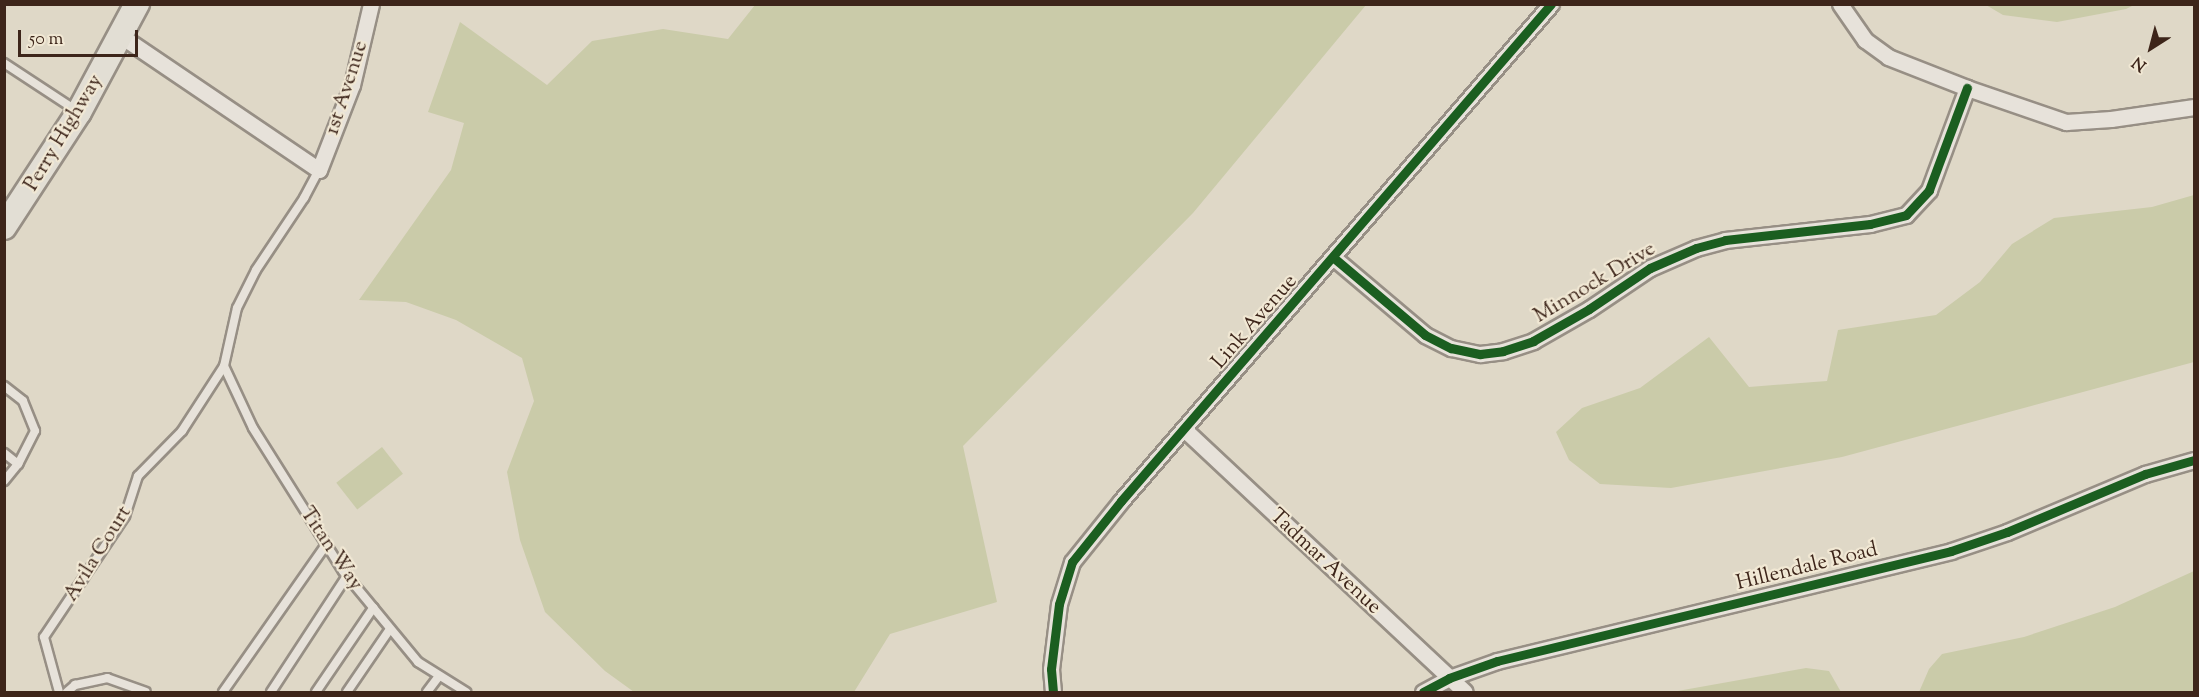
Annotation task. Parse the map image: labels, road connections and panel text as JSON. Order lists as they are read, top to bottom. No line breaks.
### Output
{"streets":{"main road":["Perry Highway"],"street":["1st Avenue","Minnock Drive","Link Avenue","Tadmar Avenue","Hillendale Road"],"lane":["Titan Way","Avila Court"]},"crossings":[["1st Avenue","Avila Court"],["Minnock Drive","Link Avenue"],["Link Avenue","Tadmar Avenue"],["Titan Way","Avila Court"],["Tadmar Avenue","Hillendale Road"]],"scale_bar":"50 m","north":"bottom left"}
